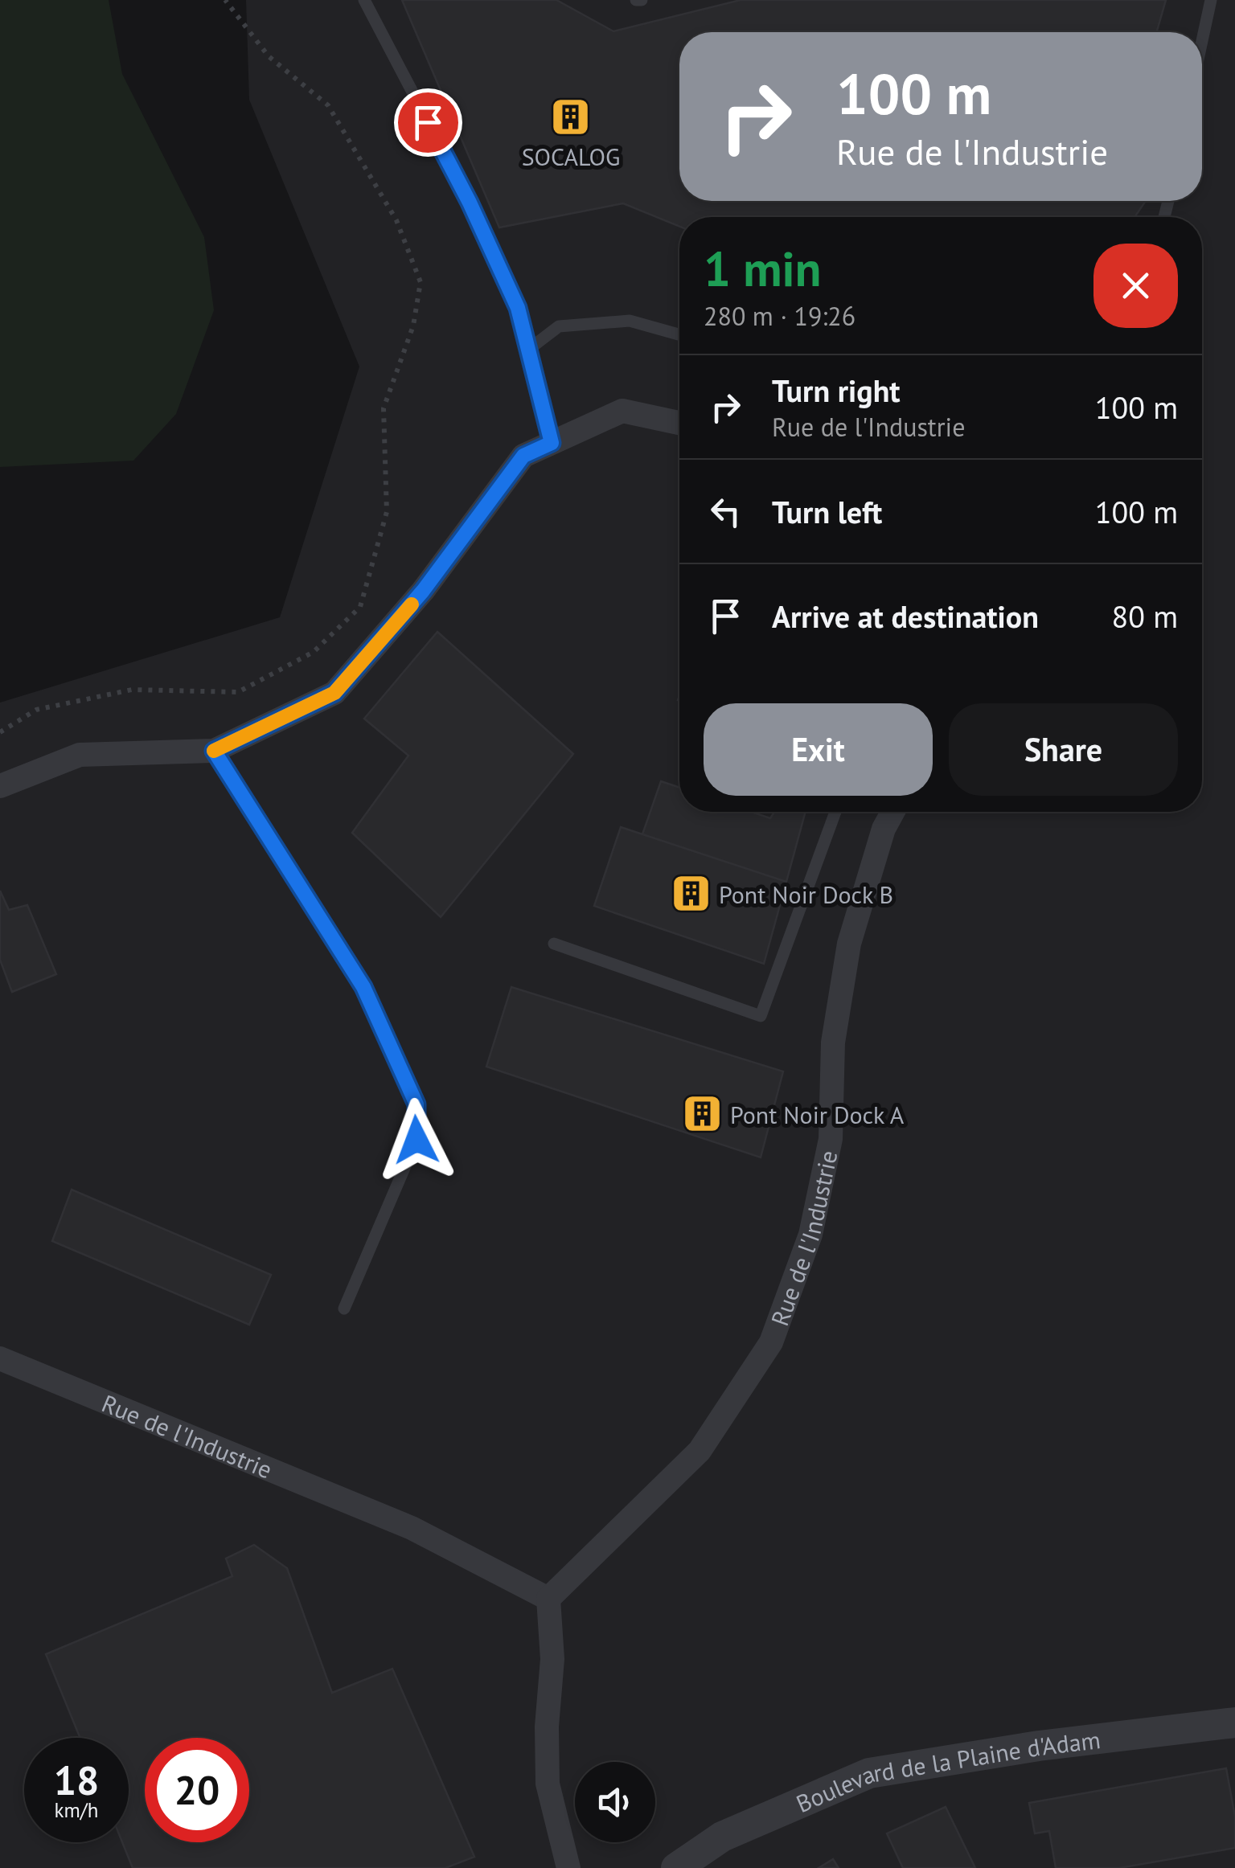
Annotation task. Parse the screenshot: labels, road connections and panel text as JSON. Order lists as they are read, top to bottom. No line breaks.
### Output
{"streets":{"street":["Rue de l'Industrie","Boulevard de la Plaine d'Adam"]},"places":{"building":["SOCALOG","Pont Noir Dock B","Pont Noir Dock A"]},"page":{"turn":["100 m","Rue de l'Industrie"],"heading":["1 min","280 m · 19:26"],"list":[{"name":"Turn right","note":"Rue de l'Industrie","value":"100 m"},{"name":"Turn left","value":"100 m"},{"name":"Arrive at destination","value":"80 m"}],"buttons":["Exit","Share"],"speed":"18 km/h","limit":"20"}}
